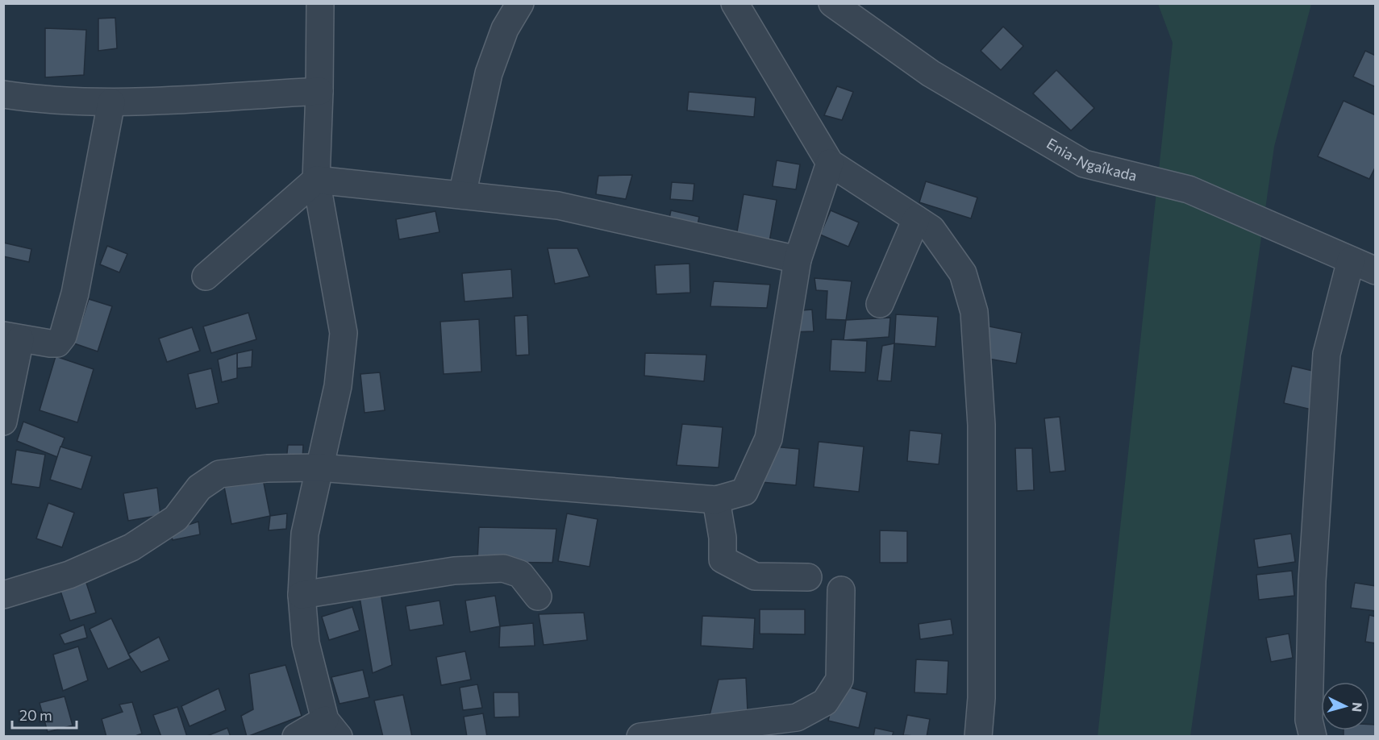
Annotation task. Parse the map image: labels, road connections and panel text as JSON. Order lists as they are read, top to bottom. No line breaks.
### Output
{"streets":{"street":["Enia-Ngaîkada"]},"scale_bar":"20 m","north":"right"}
